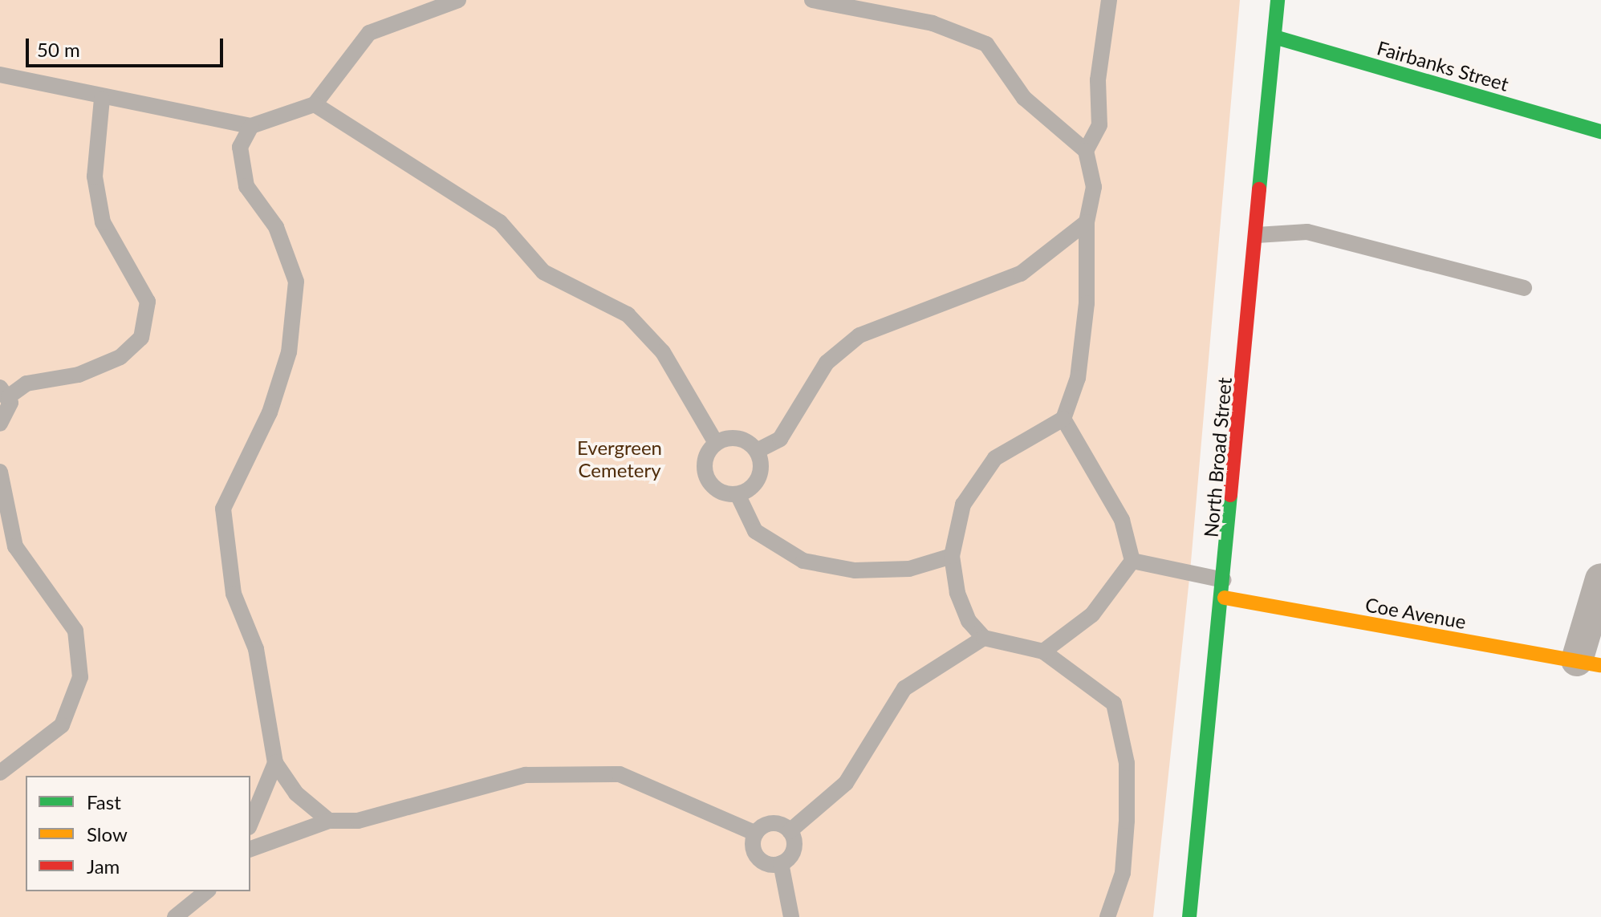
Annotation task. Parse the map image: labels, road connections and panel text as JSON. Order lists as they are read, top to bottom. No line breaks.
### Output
{"streets":{"main road":["Fairbanks Street","North Broad Street","Coe Avenue"]},"crossings":[["Fairbanks Street","North Broad Street"],["North Broad Street","Coe Avenue"]],"parks":["Evergreen Cemetery"],"legend":["Fast","Slow","Jam"],"scale_bar":"50 m"}
